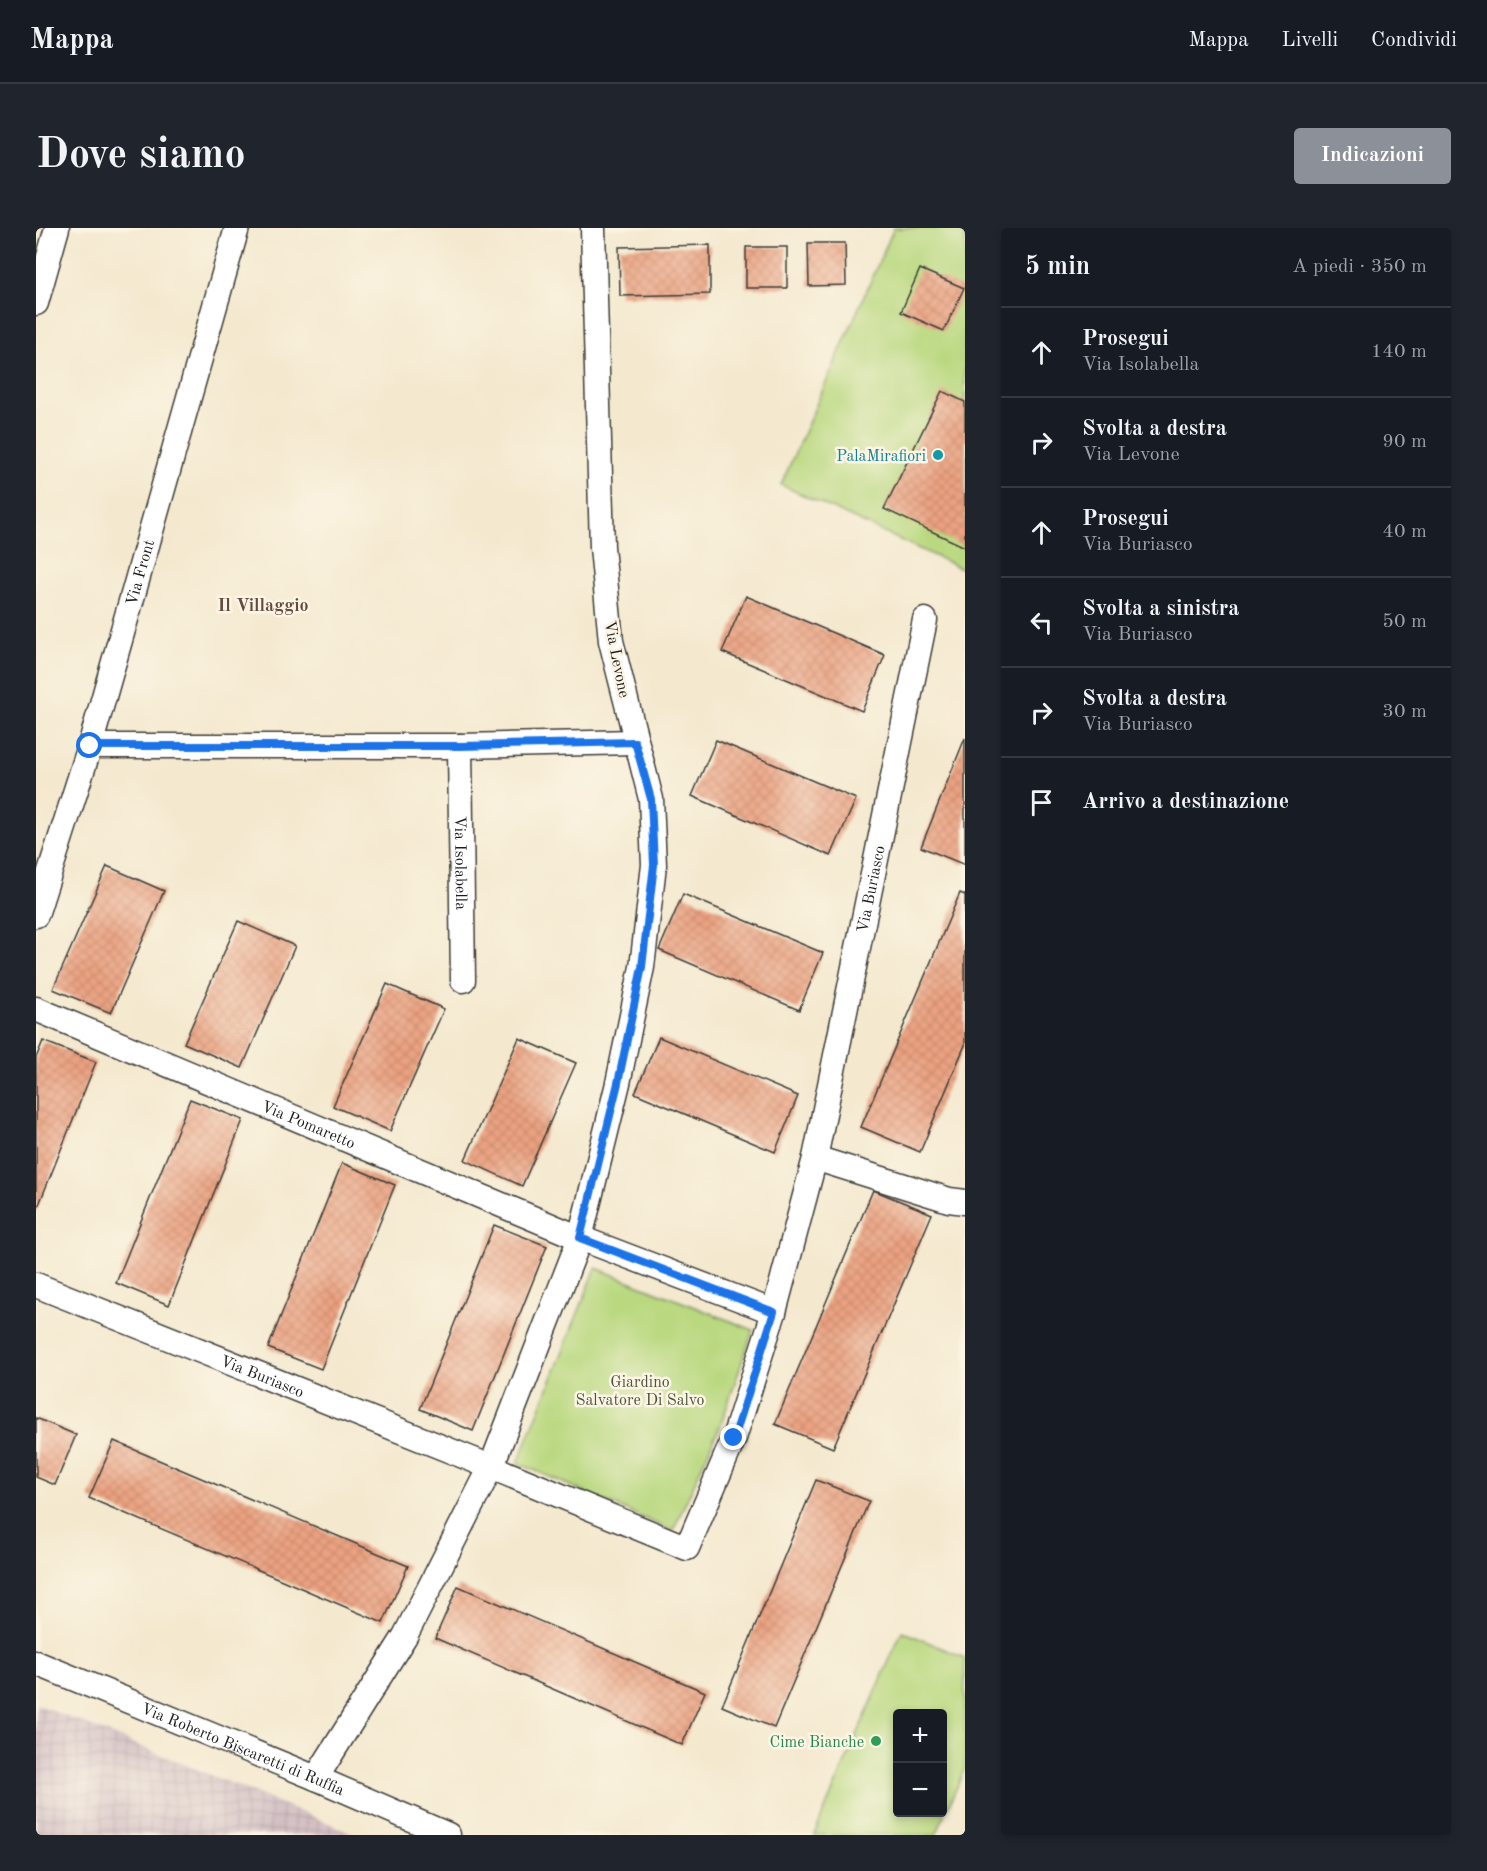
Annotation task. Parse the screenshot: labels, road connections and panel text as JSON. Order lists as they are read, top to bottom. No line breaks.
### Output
{"streets":{"street":["Via Front","Via Levone","Via Isolabella","Via Buriasco","Via Pomaretto","Via Roberto Biscaretti di Ruffia"]},"crossings":[["Via Levone","Via Pomaretto"]],"districts":["Il Villaggio"],"parks":["Giardino Salvatore Di Salvo"],"places":["PalaMirafiori","Cime Bianche"],"page":{"header":"Mappa","nav":["Mappa","Livelli","Condividi"],"buttons":"Indicazioni","title":"Dove siamo","heading":["5 min","A piedi · 350 m"],"list":[["Prosegui","Via Isolabella","140 m"],["Svolta a destra","Via Levone","90 m"],["Prosegui","Via Buriasco","40 m"],["Svolta a sinistra","Via Buriasco","50 m"],["Svolta a destra","Via Buriasco","30 m"],"Arrivo a destinazione"],"map_buttons":["+","−"]}}
